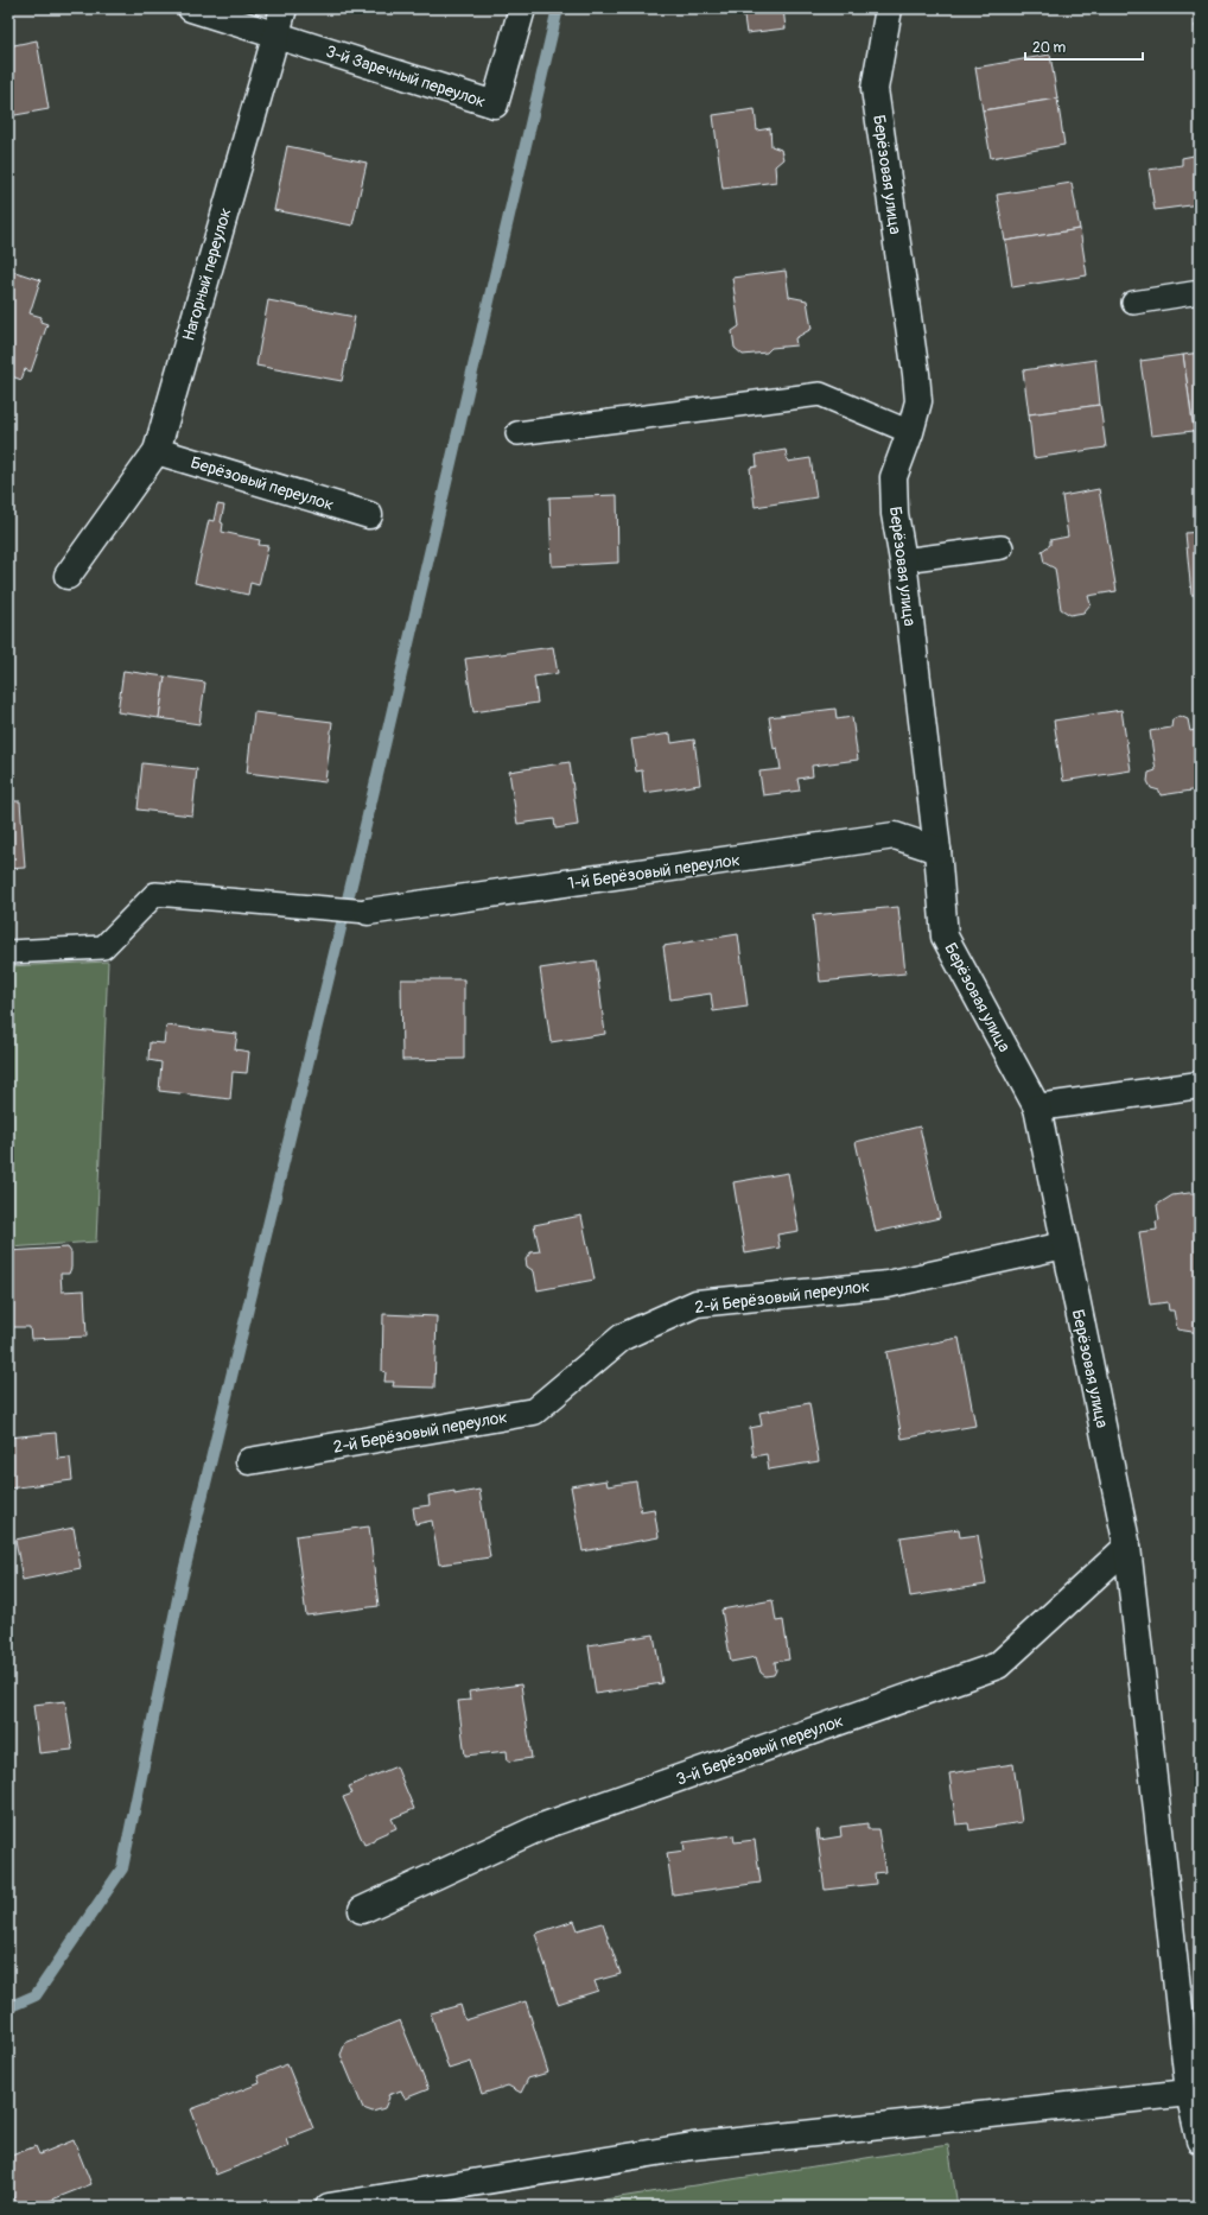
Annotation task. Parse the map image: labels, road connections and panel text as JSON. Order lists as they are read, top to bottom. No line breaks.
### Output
{"streets":{"street":["3-й Заречный переулок","Берёзовая улица","Нагорный переулок","Берёзовый переулок","1-й Берёзовый переулок","2-й Берёзовый переулок","3-й Берёзовый переулок"]},"crossings":[["3-й Заречный переулок","Нагорный переулок"],["Берёзовая улица","1-й Берёзовый переулок"],["Берёзовая улица","2-й Берёзовый переулок"],["Берёзовая улица","3-й Берёзовый переулок"],["Нагорный переулок","Берёзовый переулок"]],"scale_bar":"20 m"}
